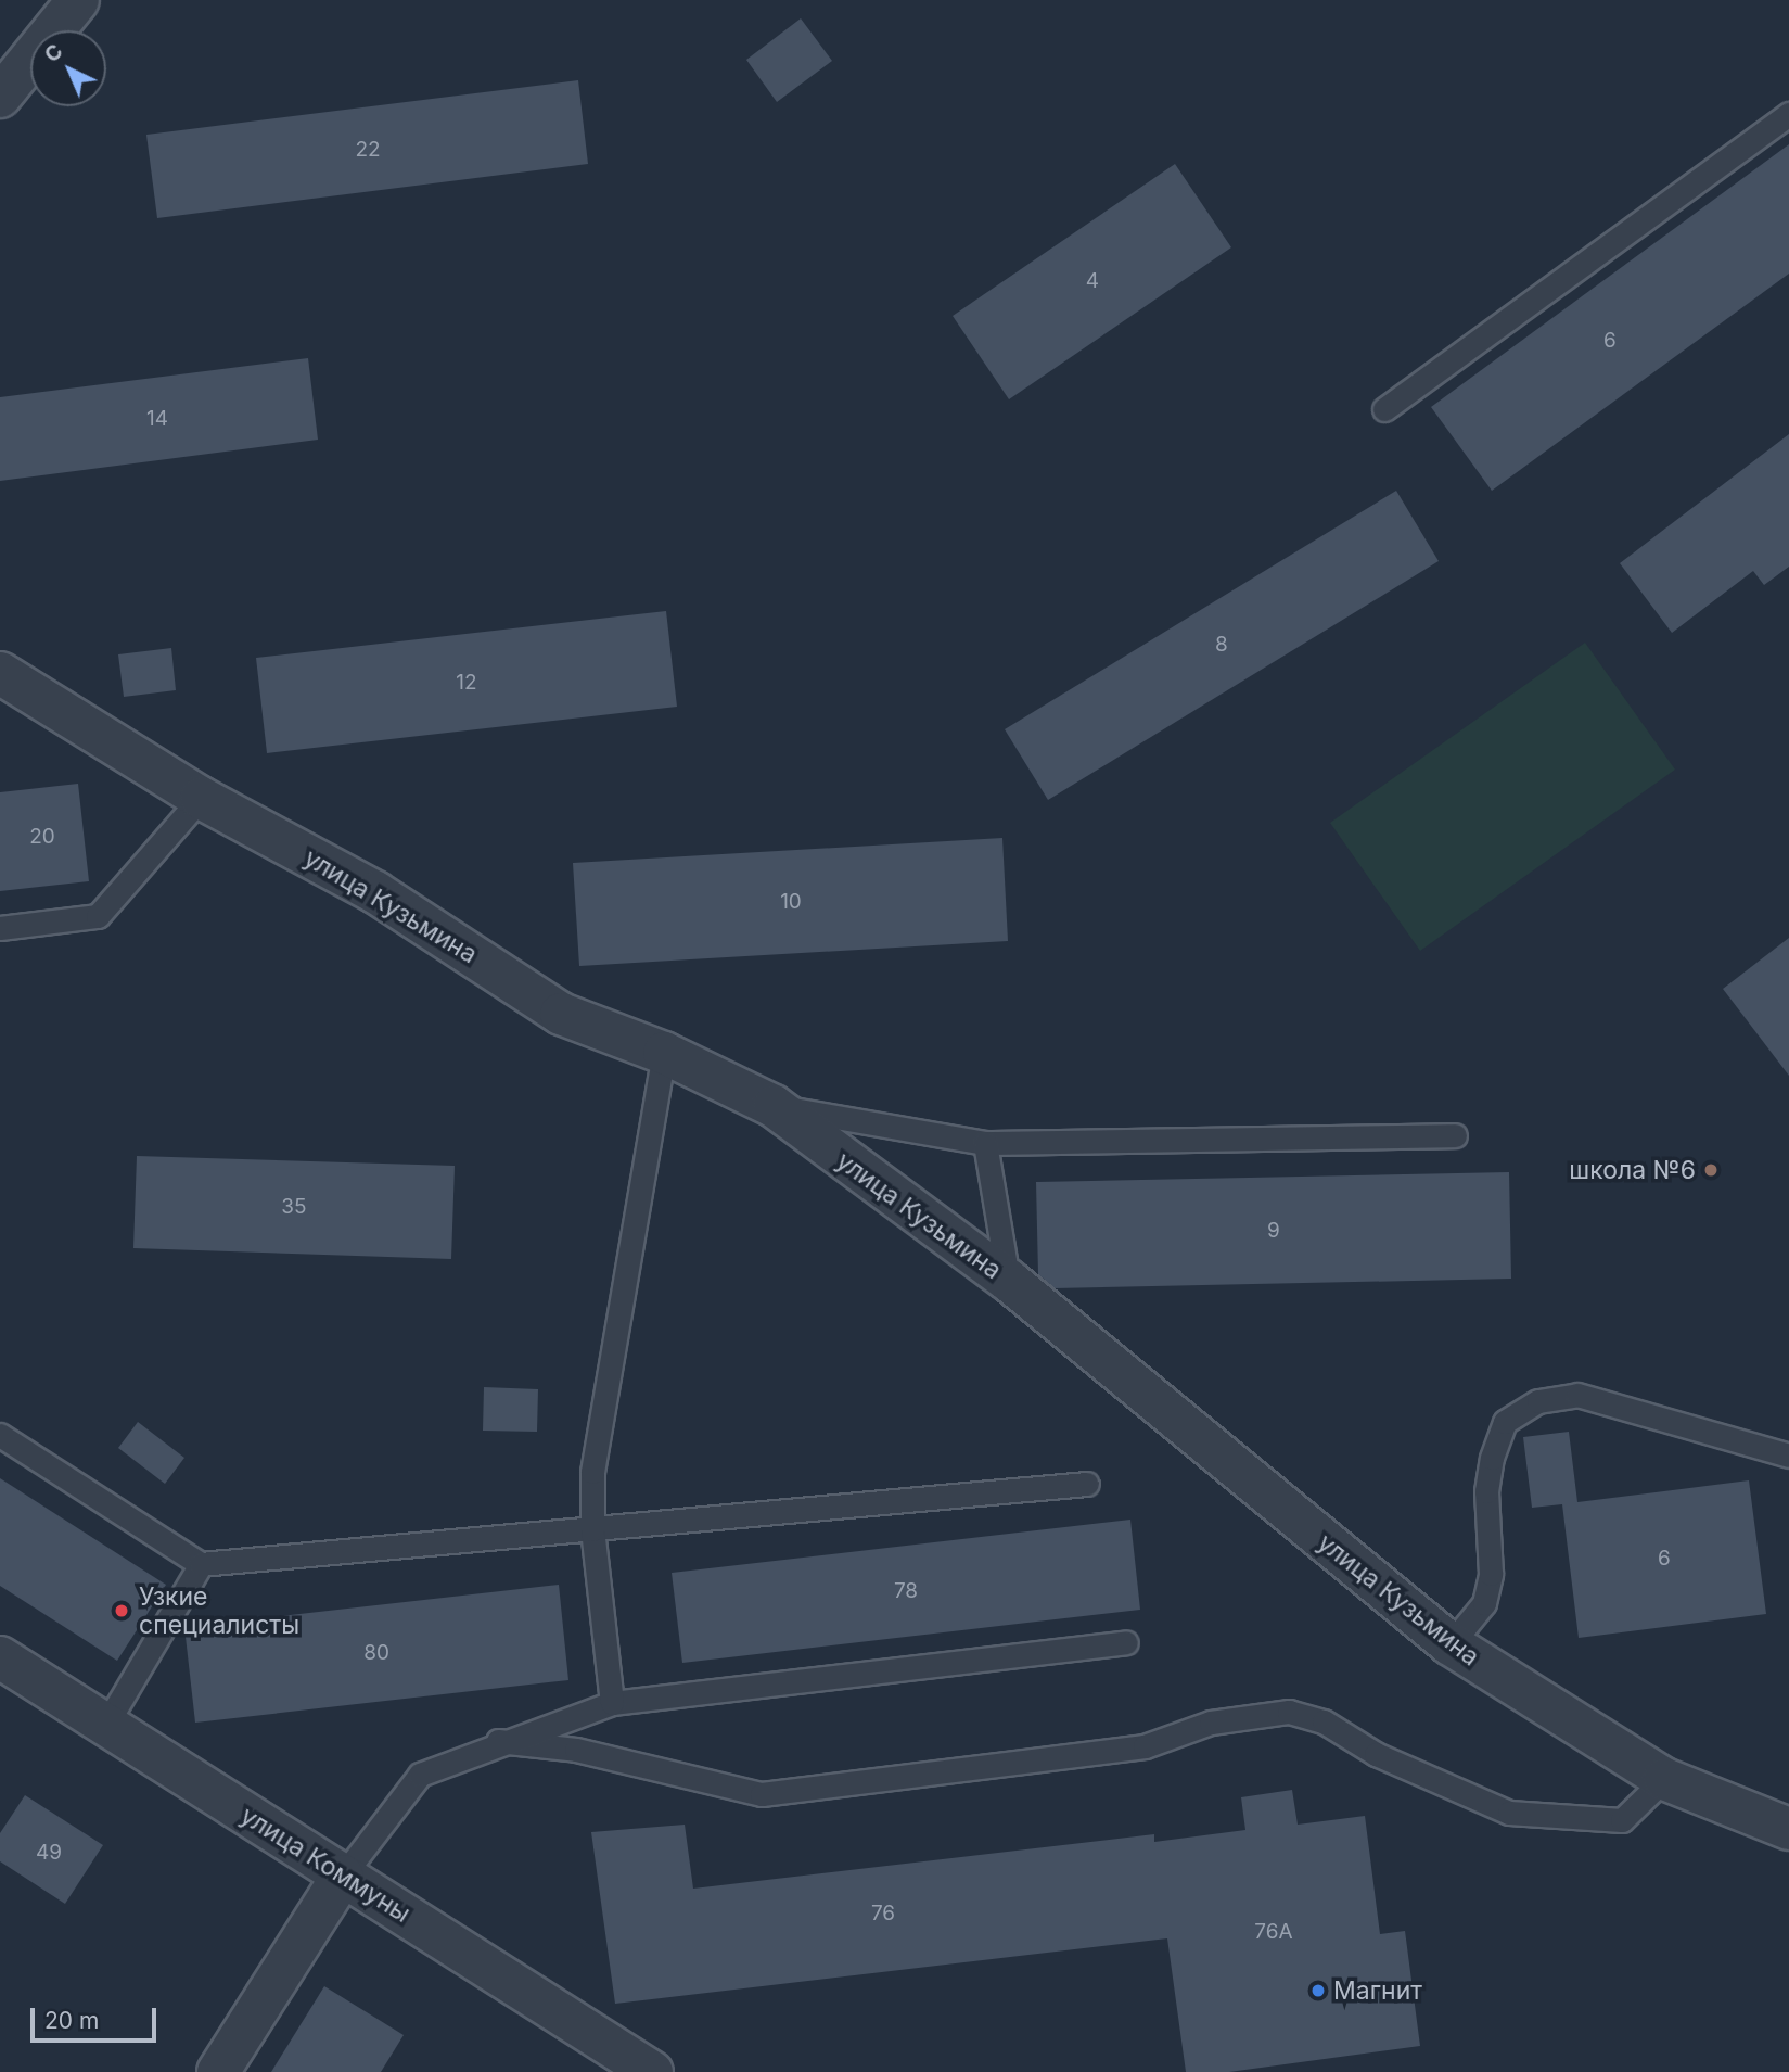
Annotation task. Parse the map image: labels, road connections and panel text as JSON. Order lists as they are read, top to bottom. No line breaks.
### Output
{"streets":{"street":["улица Кузьмина","улица Коммуны"]},"places":["школа №6","Узкие специалисты","Магнит"],"house_numbers":["22","4","6","14","8","12","20","10","35","9","6","78","80","49","76","76А"],"scale_bar":"20 m","north":"top left"}
